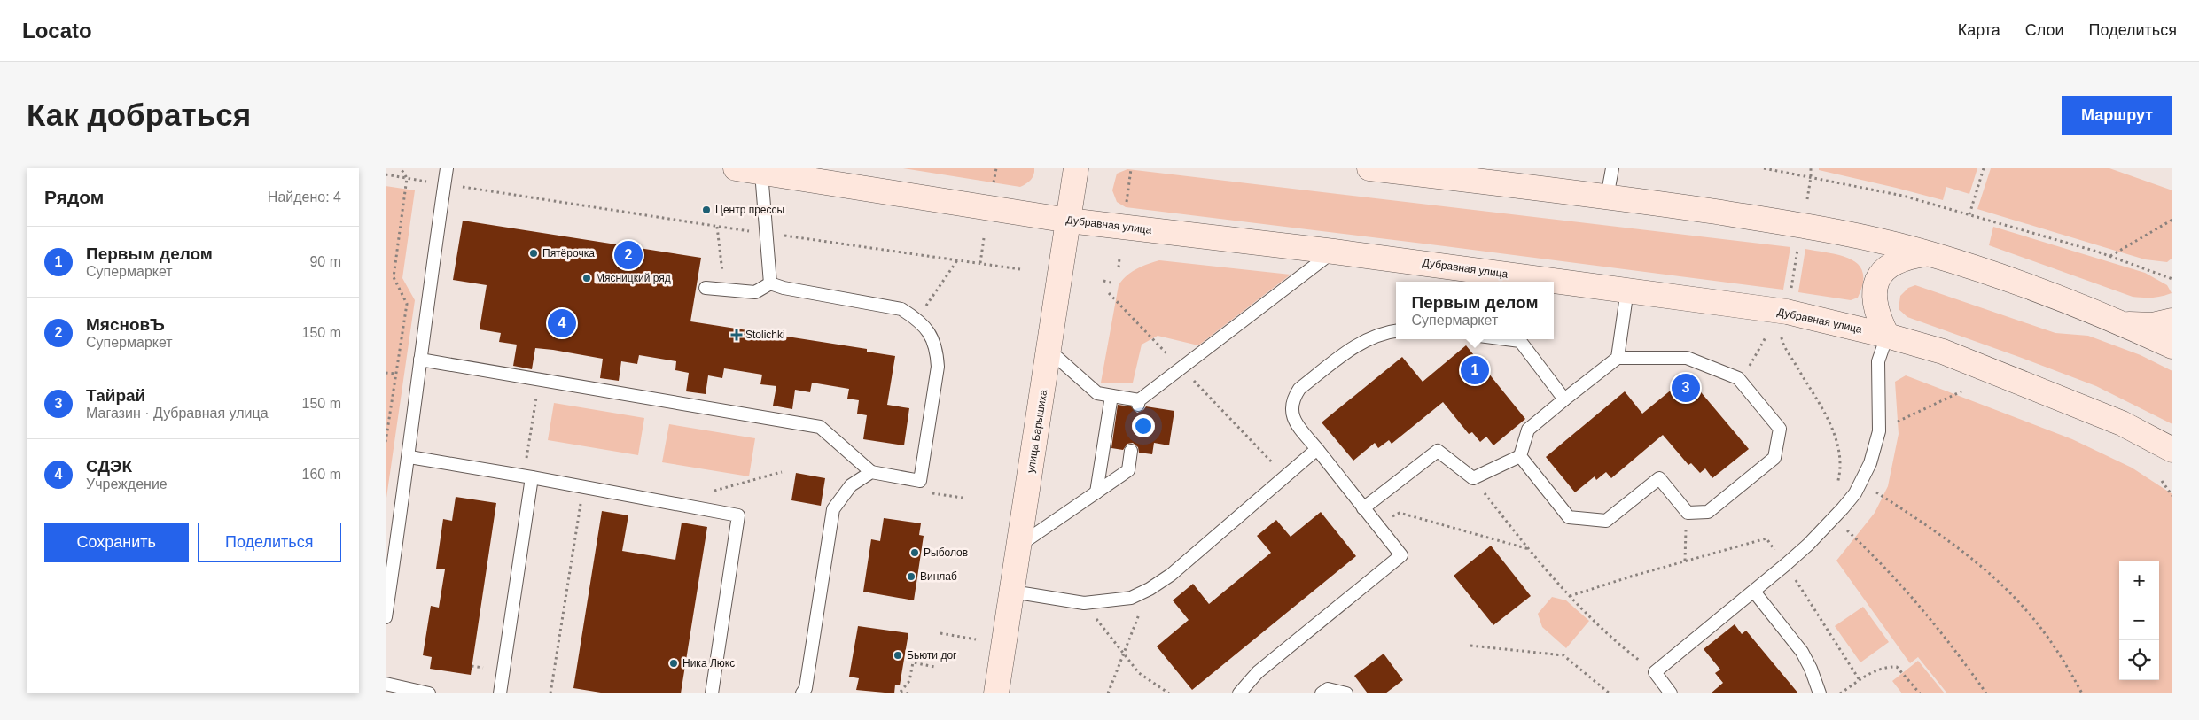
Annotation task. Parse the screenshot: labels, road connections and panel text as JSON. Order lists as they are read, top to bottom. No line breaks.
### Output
{"streets":{"main road":["Дубравная улица","улица Барышиха"]},"crossings":[["Дубравная улица","улица Барышиха"]],"places":{"other":["Центр прессы","Пятёрочка","Мясницкий ряд","Рыболов","Винлаб","Бьюти дог","Ника Люкс"],"health":["Stolichki"]},"page":{"header":"Locato","nav":["Карта","Слои","Поделиться"],"buttons":["Маршрут",["Сохранить","Поделиться"]],"title":"Как добраться","heading":["Рядом","Найдено: 4"],"list":[{"mark":"1","name":"Первым делом","note":"Супермаркет","value":"90 m"},{"mark":"2","name":"МясновЪ","note":"Супермаркет","value":"150 m"},{"mark":"3","name":"Тайрай","note":"Магазин · Дубравная улица","value":"150 m"},{"mark":"4","name":"СДЭК","note":"Учреждение","value":"160 m"}],"pins":["2","4","1","3"],"popup":["Первым делом","Супермаркет"],"map_buttons":["+","−"]}}
